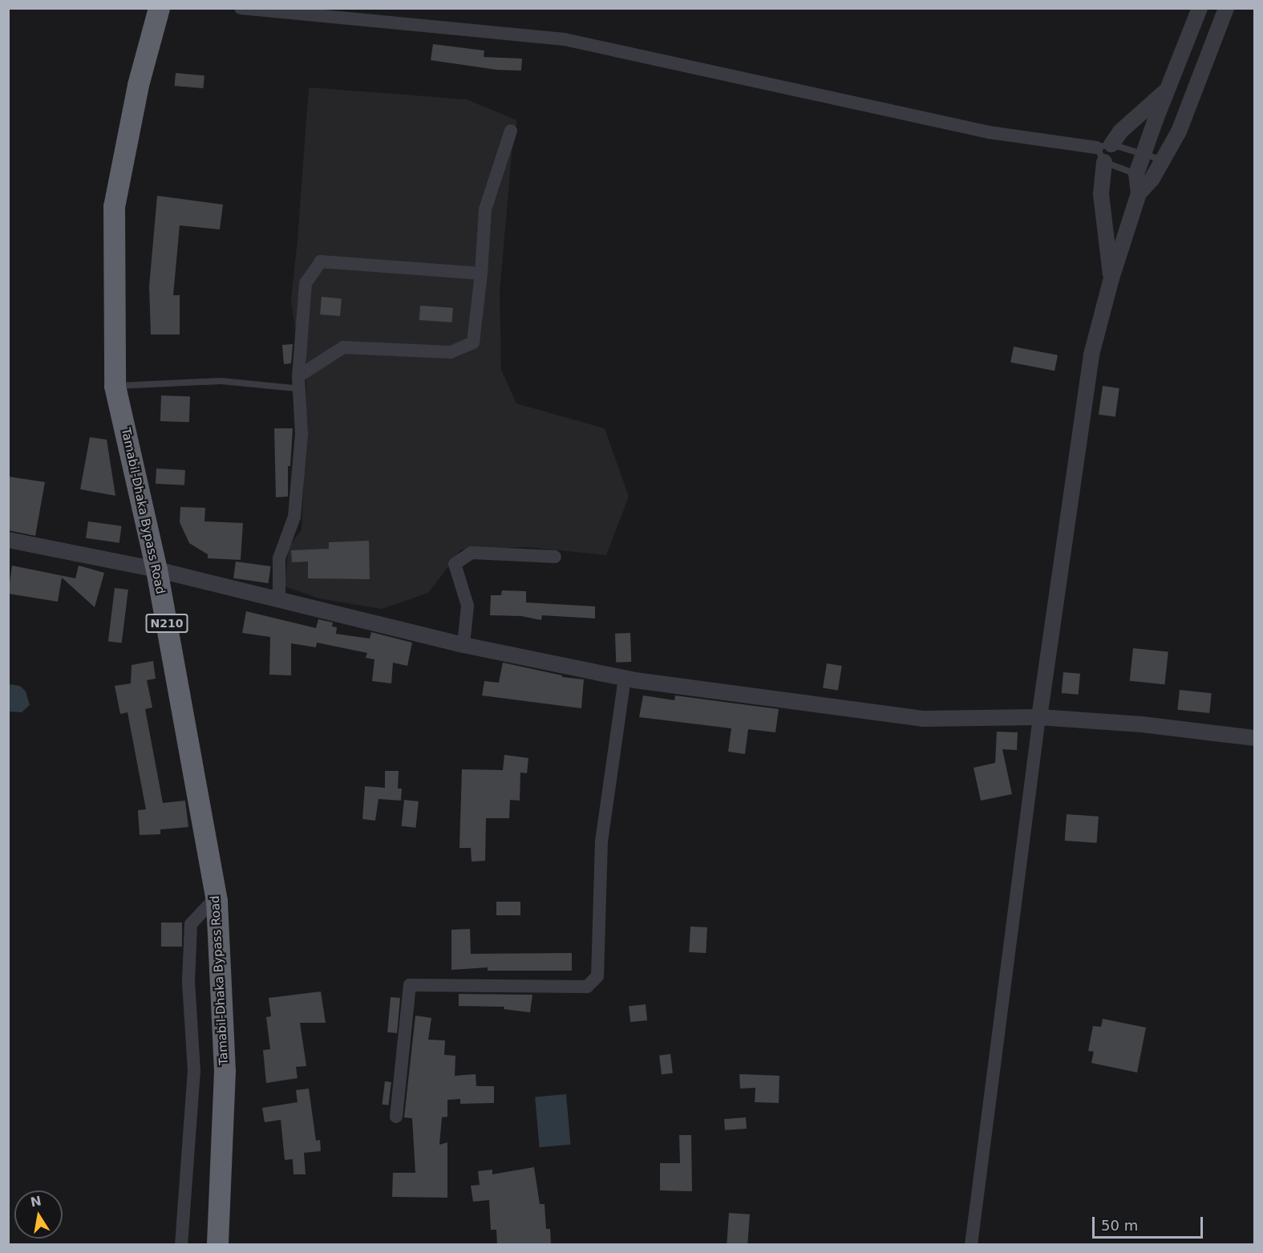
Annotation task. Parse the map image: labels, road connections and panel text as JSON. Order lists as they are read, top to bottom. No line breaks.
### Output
{"streets":{"highway":["Tamabil-Dhaka Bypass Road","N210"]},"scale_bar":"50 m","north":"top"}
